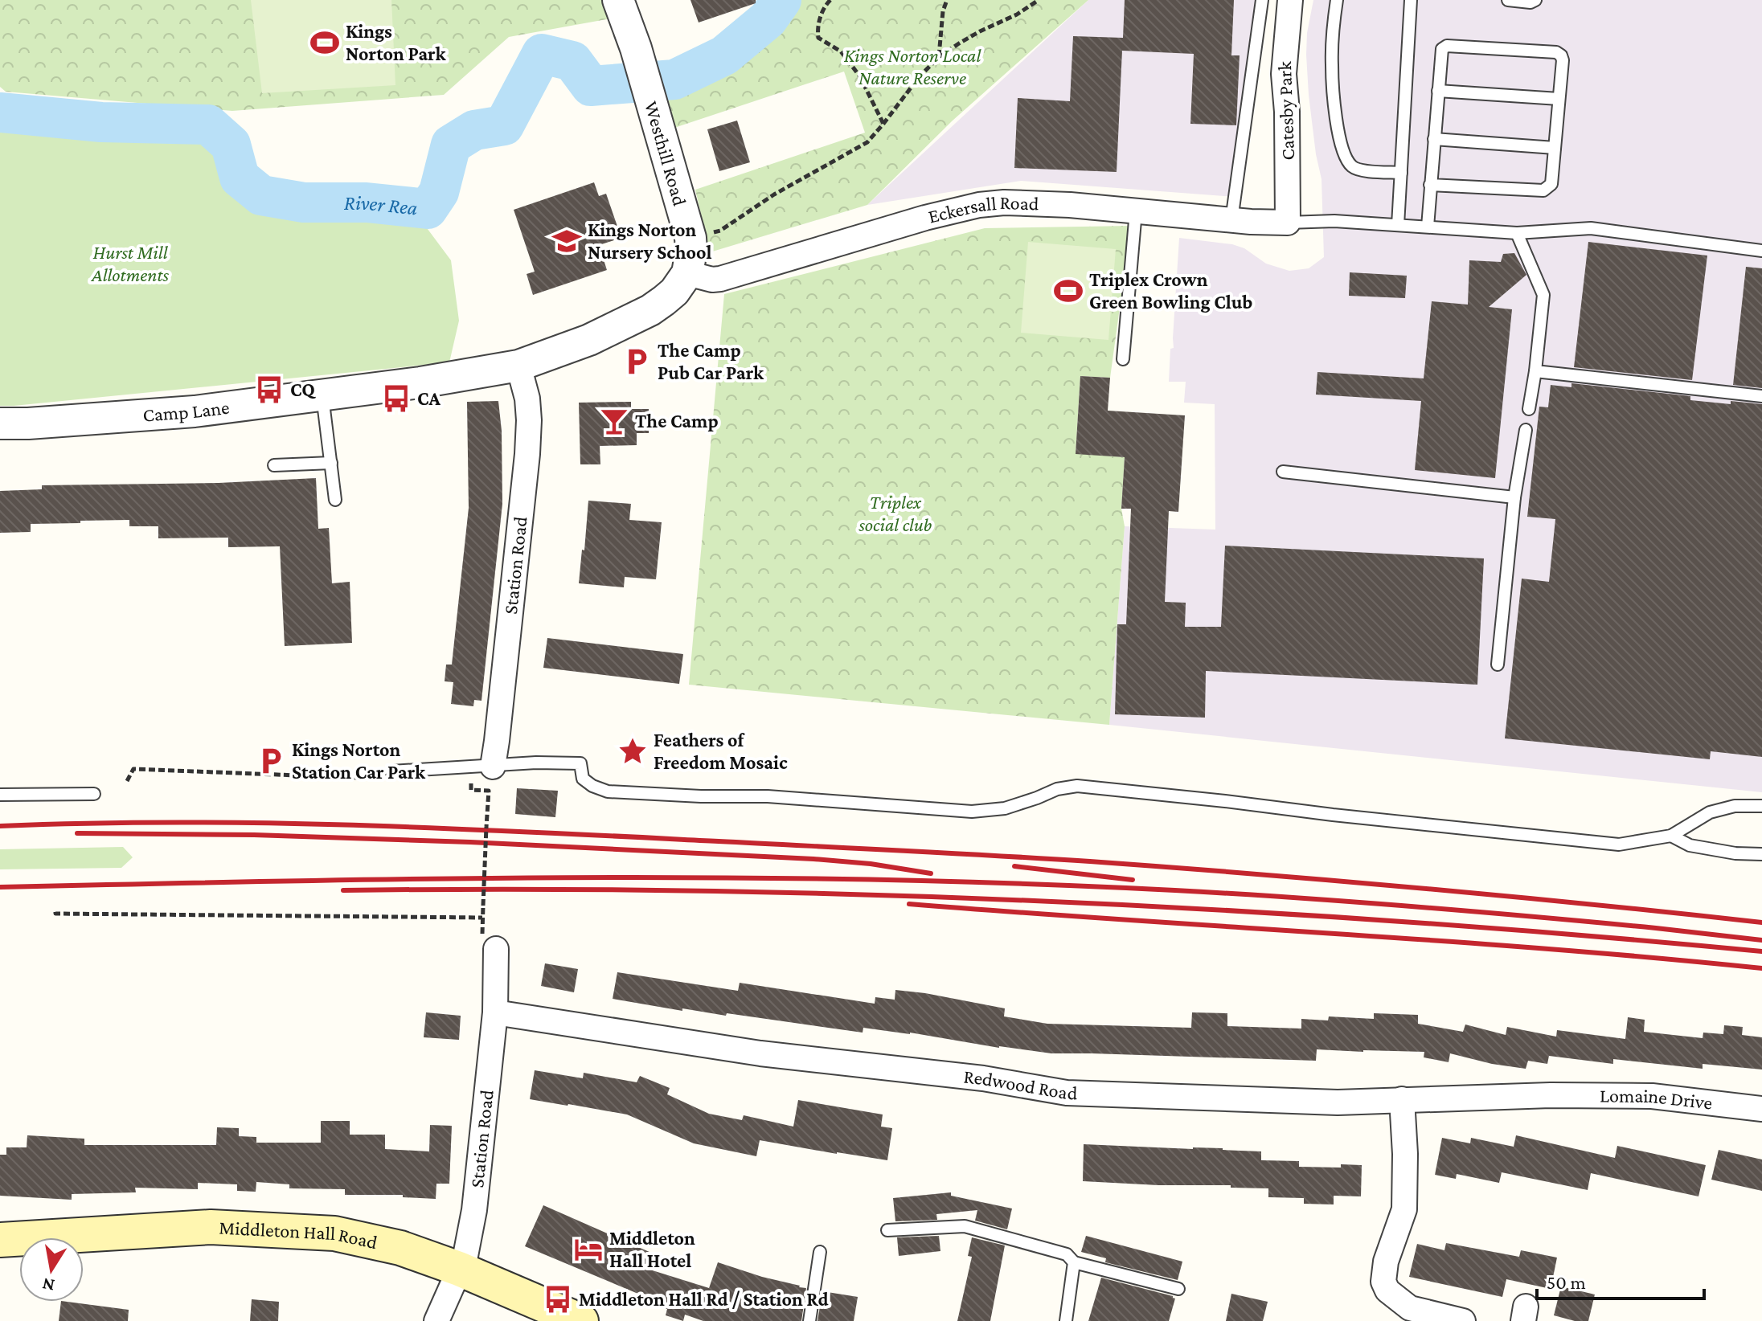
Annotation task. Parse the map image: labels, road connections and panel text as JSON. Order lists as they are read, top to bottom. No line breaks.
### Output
{"streets":{"main road":["Middleton Hall Road"],"street":["Catesby Park","Westhill Road","Eckersall Road","Camp Lane","Station Road","Redwood Road","Lomaine Drive"]},"crossings":[["Catesby Park","Eckersall Road"],["Westhill Road","Eckersall Road"],["Westhill Road","Camp Lane"],["Eckersall Road","Camp Lane"],["Camp Lane","Station Road"],["Station Road","Redwood Road"],["Station Road","Middleton Hall Road"],["Redwood Road","Lomaine Drive"]],"water":["River Rea"],"parks":["Kings Norton Local Nature Reserve","Hurst Mill Allotments","Triplex social club"],"places":{"sports":["Kings Norton Park","Triplex Crown Green Bowling Club"],"school or university":["Kings Norton Nursery School"],"parking":["The Camp Pub Car Park","Kings Norton Station Car Park"],"bus stop":["CQ","CA","Middleton Hall Rd / Station Rd"],"bar":["The Camp"],"place":["Feathers of Freedom Mosaic"],"hotel":["Middleton Hall Hotel"]},"scale_bar":"50 m","north":"bottom"}
